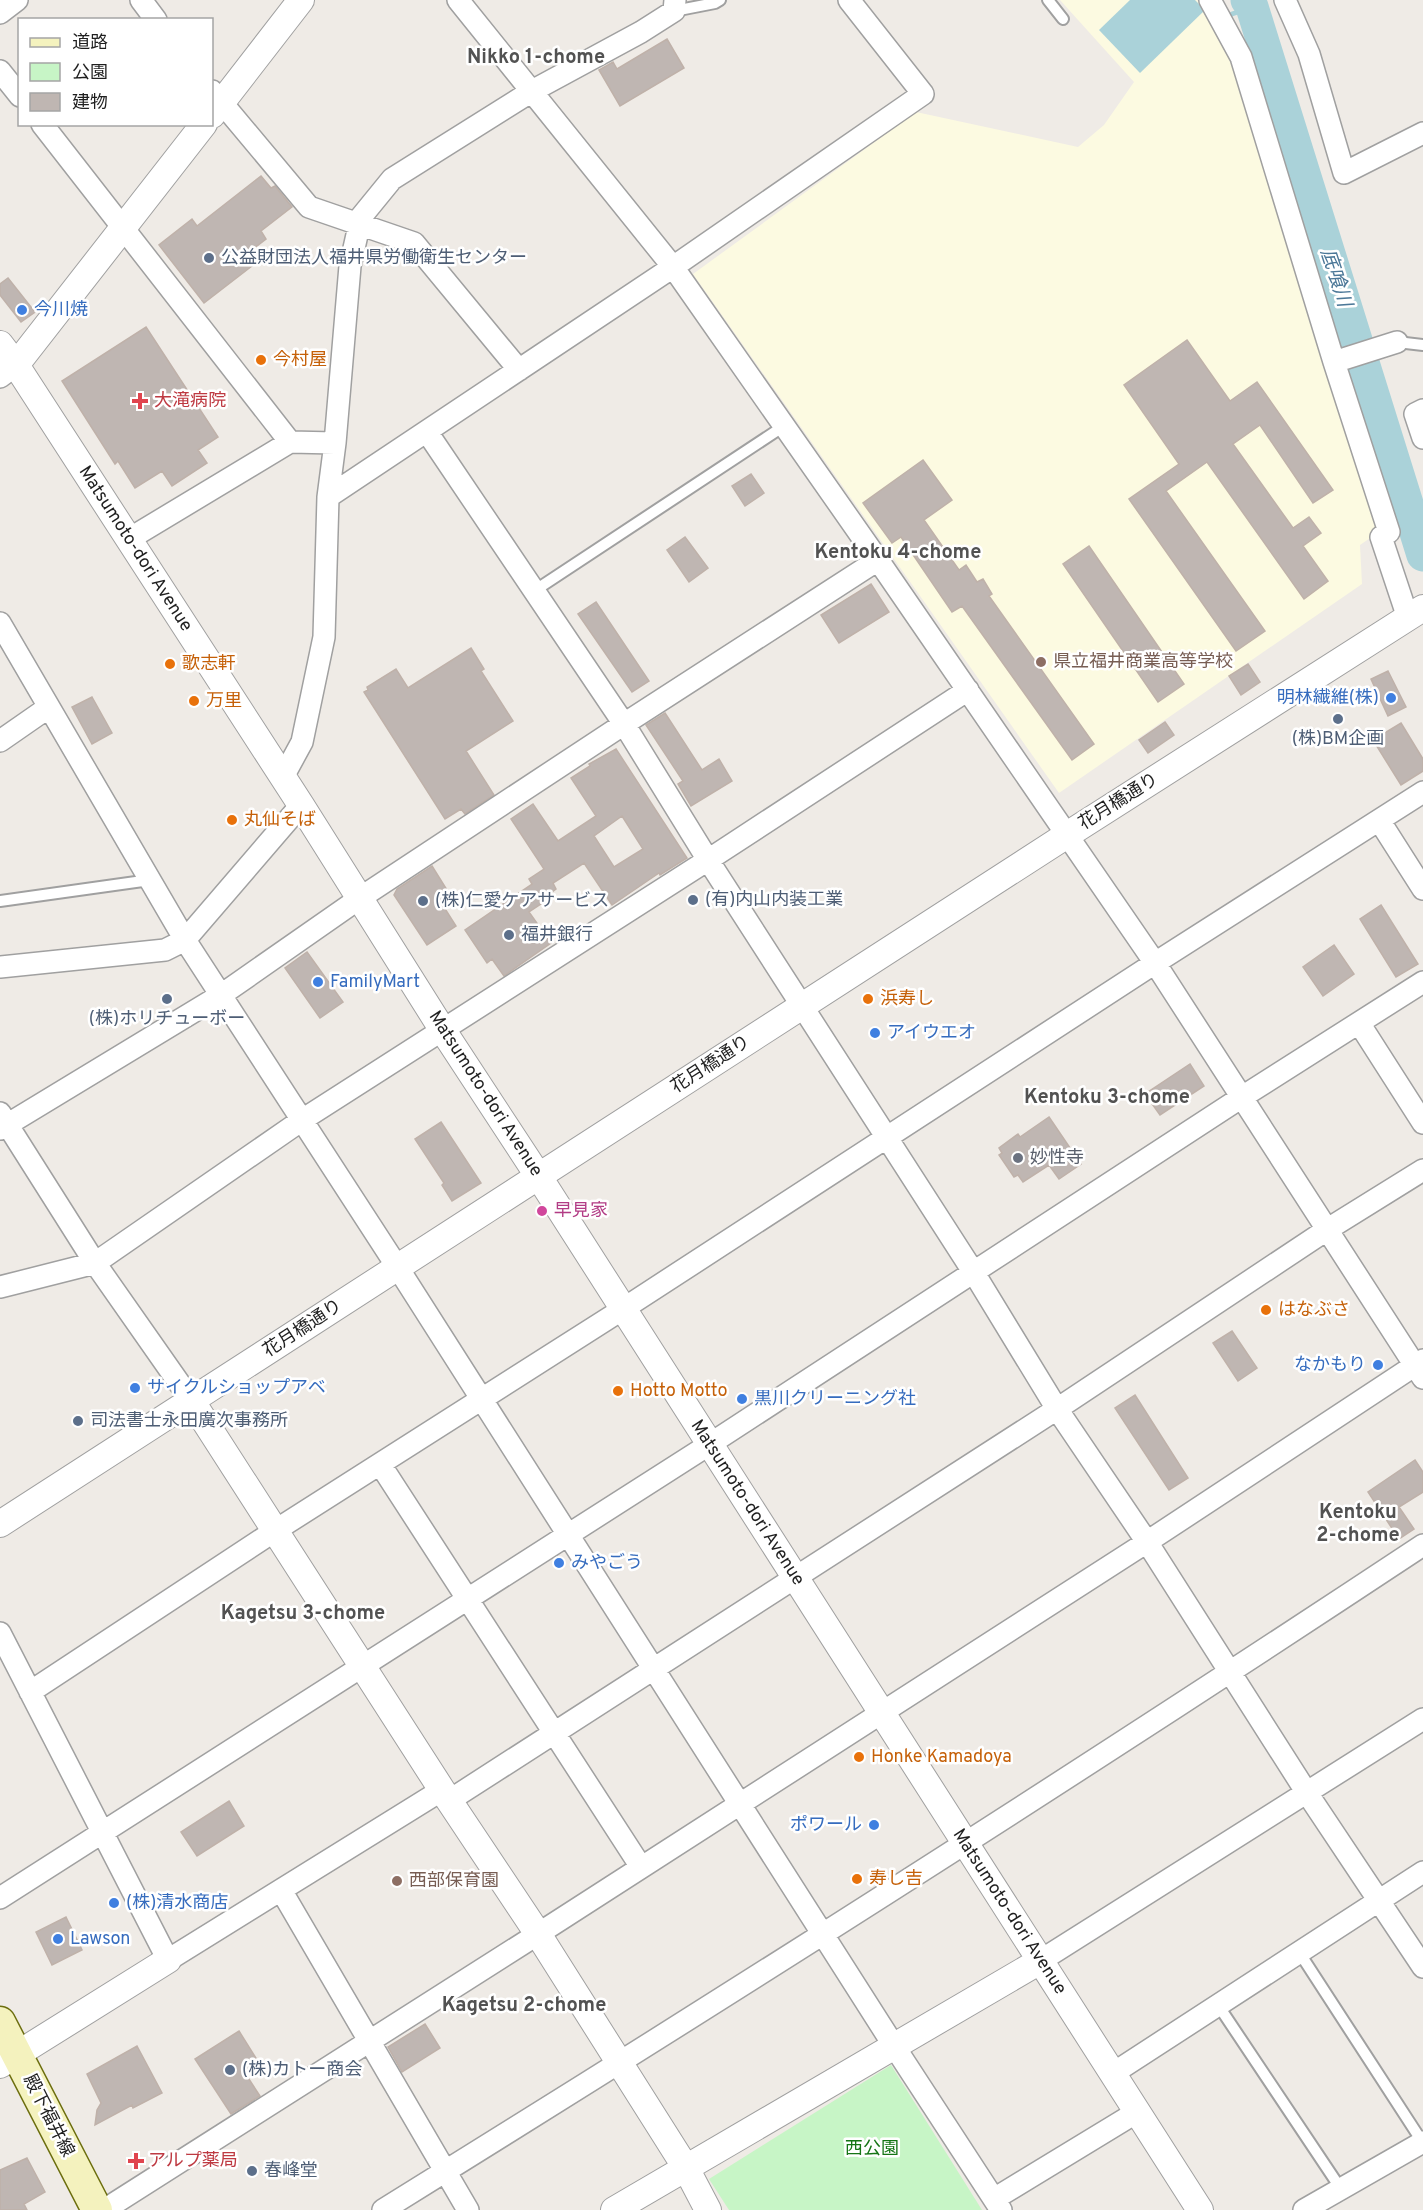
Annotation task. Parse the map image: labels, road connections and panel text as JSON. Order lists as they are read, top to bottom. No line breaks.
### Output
{"streets":{"main road":["殿下福井線"],"street":["Matsumoto-dori Avenue","花月橋通り"]},"crossings":[["Matsumoto-dori Avenue","花月橋通り"]],"districts":["Nikko 1-chome","Kentoku 4-chome","Kentoku 3-chome","Kentoku 2-chome","Kagetsu 3-chome","Kagetsu 2-chome"],"water":["底喰川"],"parks":["西公園"],"places":{"other":["公益財団法人福井県労働衛生センター","今川焼","今村屋","県立福井商業高等学校","歌志軒","明林繊維(株)","万里","(株)BM企画","丸仙そば","(有)内山内装工業","(株)仁愛ケアサービス","福井銀行","FamilyMart","(株)ホリチューボー","浜寿し","アイウエオ","妙性寺","早見家","はなぶさ","なかもり","サイクルショップアベ","Hotto Motto","黒川クリーニング社","司法書士永田廣次事務所","みやごう","Honke Kamadoya","ポワール","寿し吉","西部保育園","(株)清水商店","Lawson","(株)カトー商会","春峰堂"],"health":["大滝病院","アルプ薬局"]},"legend":["道路","公園","建物"]}
